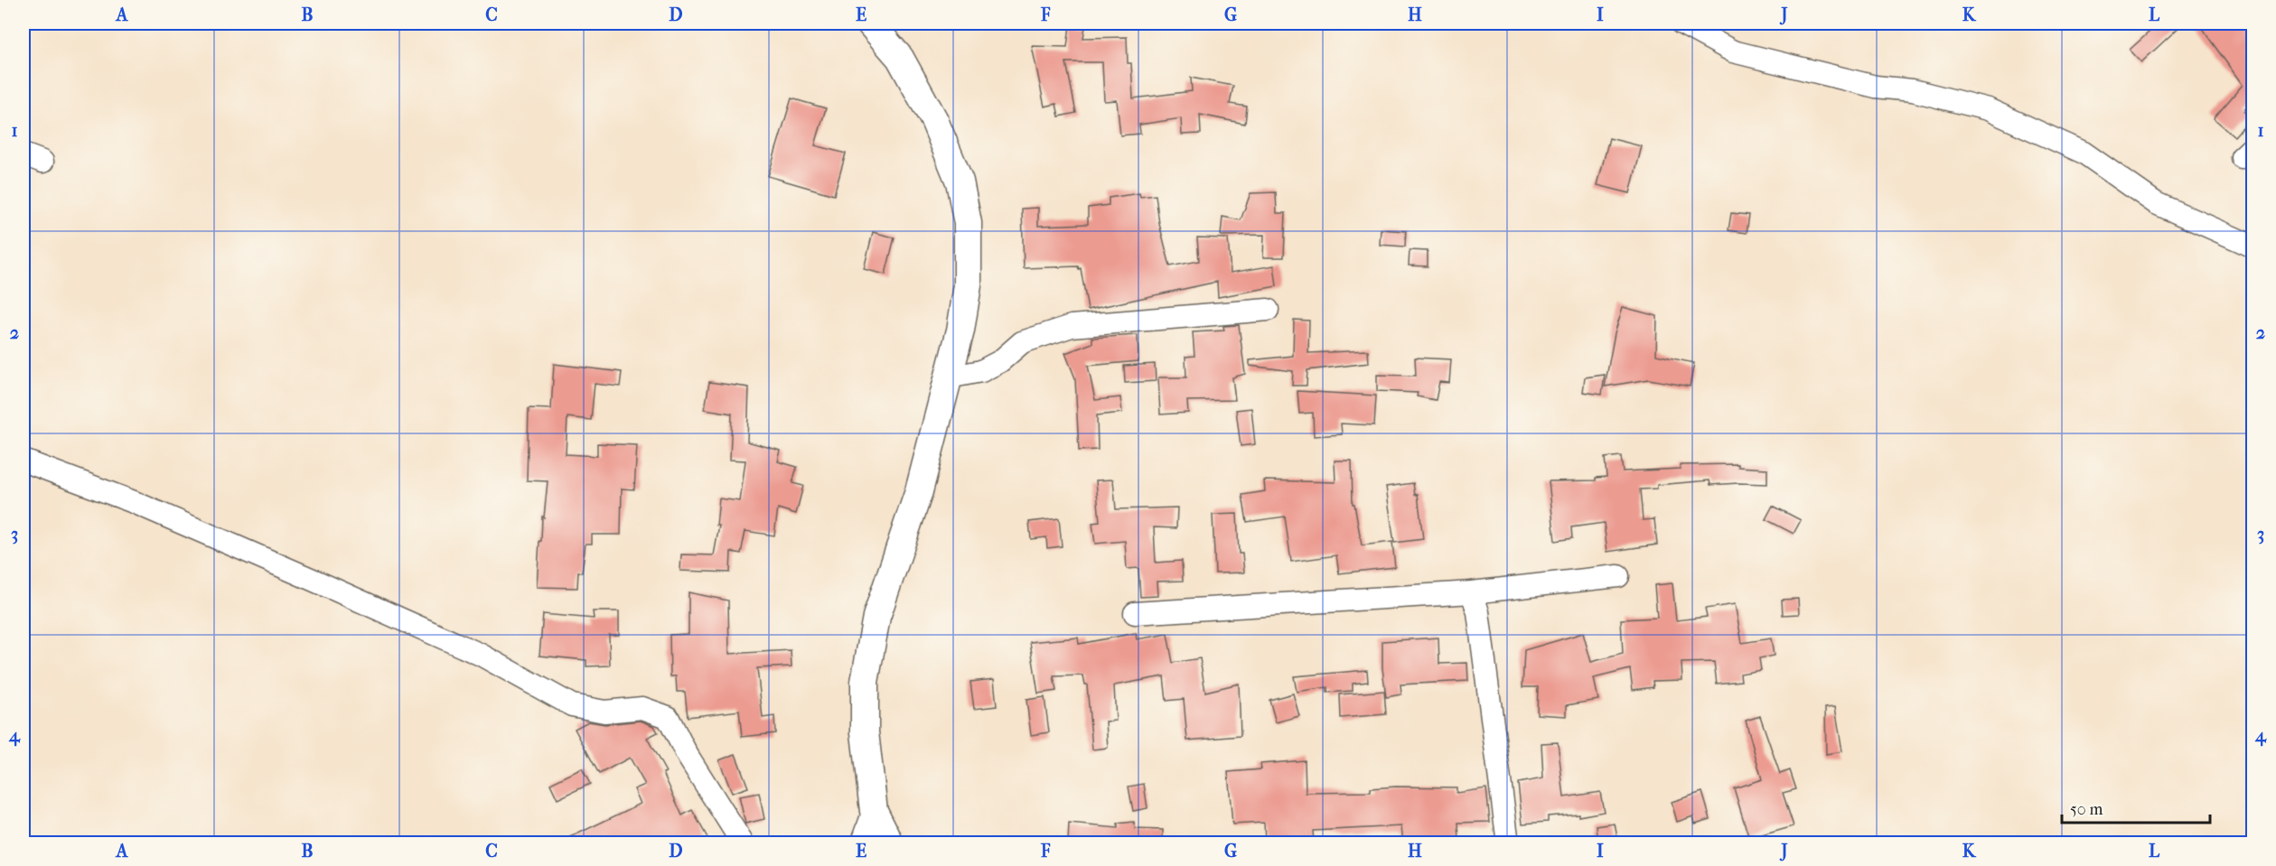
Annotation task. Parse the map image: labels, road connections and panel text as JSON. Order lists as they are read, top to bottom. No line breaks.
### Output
{"scale_bar":"50 m","grid":{"columns":["A","B","C","D","E","F","G","H","I","J","K","L"],"rows":["1","2","3","4"]}}
